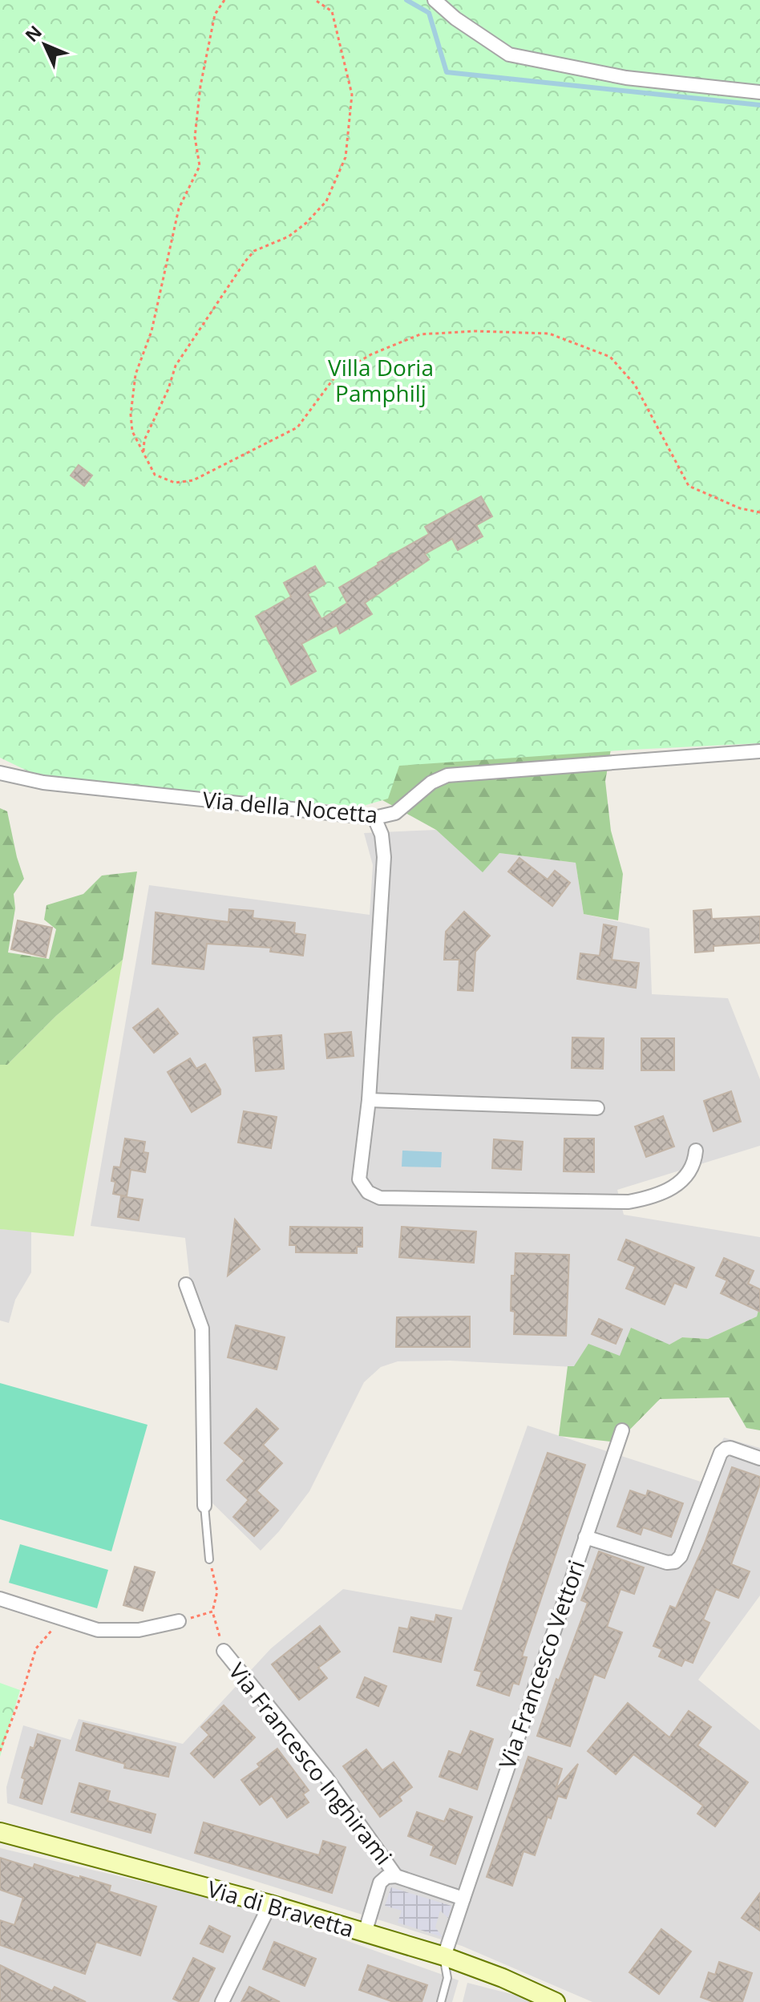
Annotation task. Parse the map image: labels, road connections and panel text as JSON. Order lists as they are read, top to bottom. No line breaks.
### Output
{"streets":{"main road":["Via di Bravetta"],"street":["Via della Nocetta","Via Francesco Vettori","Via Francesco Inghirami"]},"crossings":[["Via Francesco Vettori","Via di Bravetta"]],"parks":["Villa Doria Pamphilj"],"north":"top left"}
